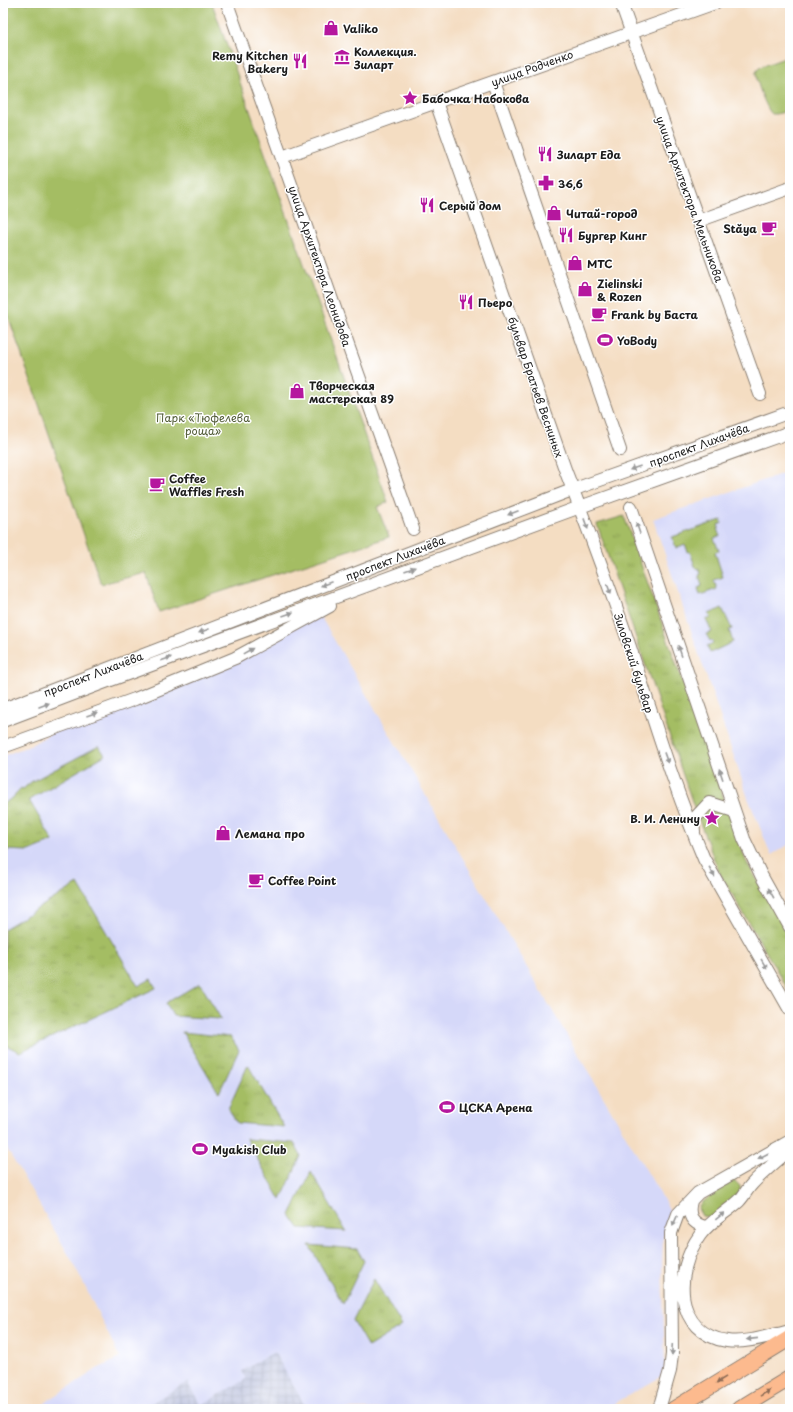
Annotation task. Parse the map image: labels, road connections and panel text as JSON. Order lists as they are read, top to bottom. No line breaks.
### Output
{"streets":{"street":["улица Родченко","улица Архитектора Мельникова","улица Архитектора Леонидова","бульвар Братьев Весниных","проспект Лихачёва","Зиловский бульвар"]},"crossings":[["улица Родченко","улица Архитектора Мельникова"],["улица Родченко","улица Архитектора Леонидова"],["улица Родченко","бульвар Братьев Весниных"],["бульвар Братьев Весниных","проспект Лихачёва"],["бульвар Братьев Весниных","Зиловский бульвар"],["проспект Лихачёва","Зиловский бульвар"]],"parks":["Парк «Тюфелева роща»"],"places":{"shop":["Valiko","Читай-город","МТС","Zielinski & Rozen","Творческая мастерская 89","Лемана про"],"museum":["Коллекция. Зиларт"],"restaurant":["Remy Kitchen Bakery","Зиларт Еда","Серый дом","Бургер Кинг","Пьеро"],"place":["Бабочка Набокова","В. И. Ленину"],"pharmacy":["36,6"],"cafe":["Stăya","Frank by Баста","Coffee Waffles Fresh","Coffee Point"],"sports":["YoBody","ЦСКА Арена","Myakish Club"]}}
